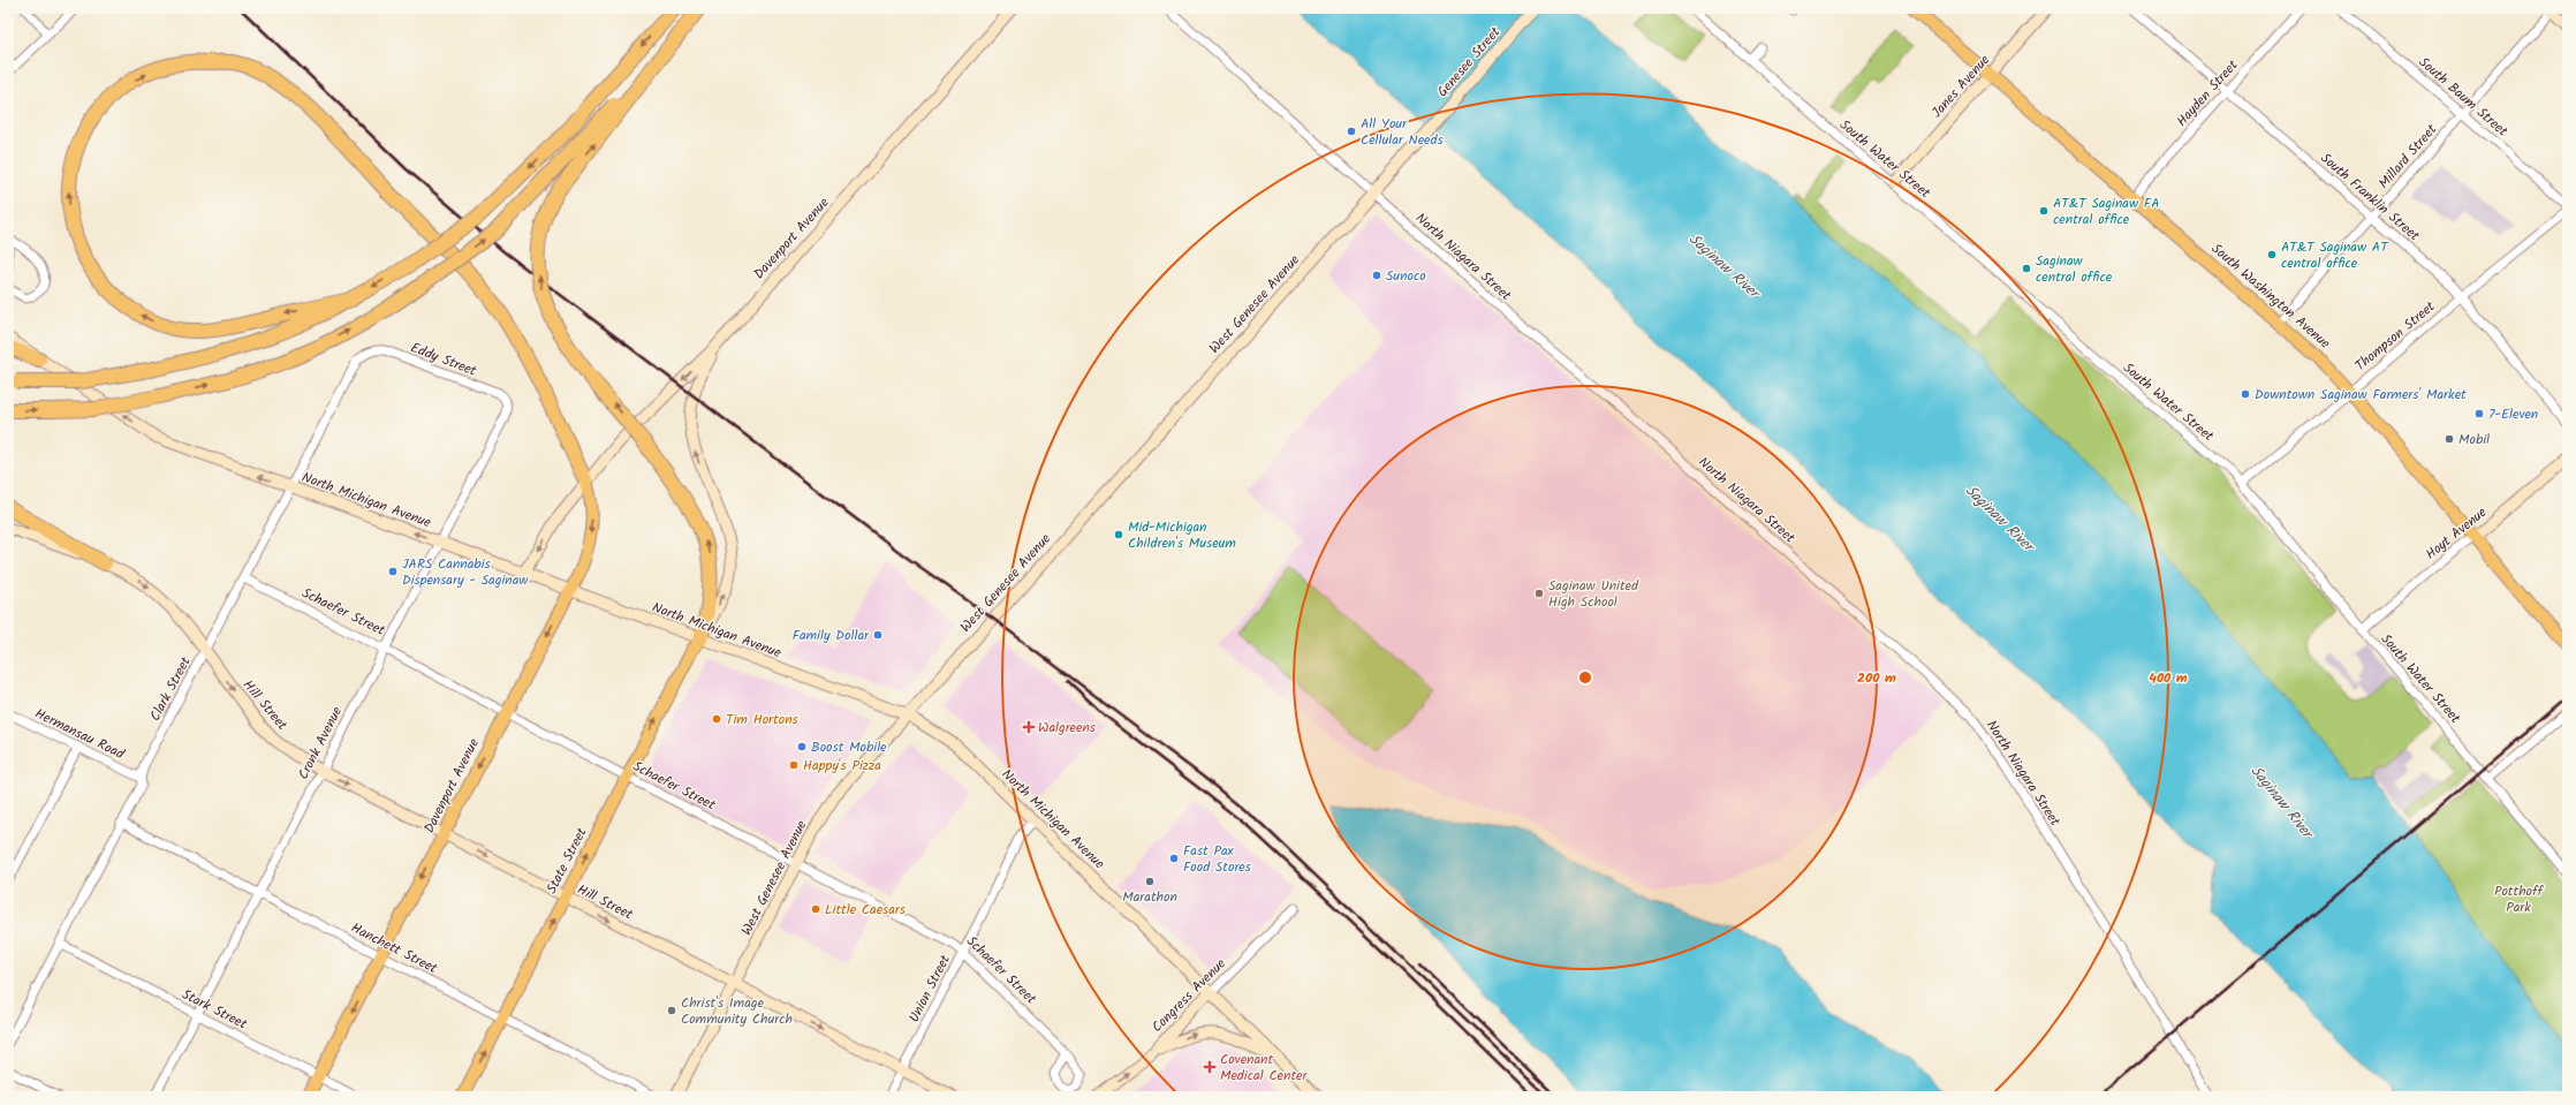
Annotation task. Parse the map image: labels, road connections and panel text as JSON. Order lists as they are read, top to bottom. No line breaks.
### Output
{"streets":{"main road":["Genesee Street","Janes Avenue","Davenport Avenue","South Washington Avenue","West Genesee Avenue","North Michigan Avenue","Hoyt Avenue","Hill Street","State Street","Congress Avenue"],"street":["Hayden Street","South Baum Street","Millard Street","South Water Street","South Franklin Street","North Niagara Street","Thompson Street","Eddy Street","Schaefer Street","Clark Street","Hermansau Road","Cronk Avenue","Hanchett Street","Union Street","Stark Street"]},"crossings":[["Genesee Street","West Genesee Avenue"],["Janes Avenue","South Water Street"],["Janes Avenue","South Washington Avenue"],["Hayden Street","South Franklin Street"],["Hayden Street","South Washington Avenue"],["South Baum Street","Millard Street"],["Millard Street","South Franklin Street"],["Millard Street","South Washington Avenue"],["South Water Street","Thompson Street"],["South Water Street","Hoyt Avenue"],["South Franklin Street","Thompson Street"],["Davenport Avenue","North Michigan Avenue"],["Davenport Avenue","Schaefer Street"],["Davenport Avenue","Hill Street"],["Davenport Avenue","Hanchett Street"],["Davenport Avenue","Stark Street"],["North Niagara Street","West Genesee Avenue"],["South Washington Avenue","Thompson Street"],["South Washington Avenue","Hoyt Avenue"],["West Genesee Avenue","North Michigan Avenue"],["West Genesee Avenue","Schaefer Street"],["West Genesee Avenue","Hill Street"],["Eddy Street","Clark Street"],["Eddy Street","Cronk Avenue"],["North Michigan Avenue","Clark Street"],["North Michigan Avenue","Cronk Avenue"],["North Michigan Avenue","State Street"],["North Michigan Avenue","Union Street"],["North Michigan Avenue","Congress Avenue"],["Schaefer Street","Clark Street"],["Schaefer Street","Cronk Avenue"],["Schaefer Street","State Street"],["Schaefer Street","Union Street"],["Clark Street","Hill Street"],["Clark Street","Hermansau Road"],["Clark Street","Hanchett Street"],["Clark Street","Stark Street"],["Hill Street","Cronk Avenue"],["Hill Street","State Street"],["Hill Street","Union Street"],["Cronk Avenue","Hanchett Street"],["Cronk Avenue","Stark Street"],["State Street","Hanchett Street"]],"one_way":["Davenport Avenue","Hill Street","State Street"],"water":["Saginaw River"],"parks":["Potthoff Park"],"places":{"other":["All Your Cellular Needs","AT&T Saginaw FA central office","AT&T Saginaw AT central office","Saginaw central office","Sunoco","Downtown Saginaw Farmers' Market","7-Eleven","Mobil","Mid-Michigan Children's Museum","JARS Cannabis Dispensary - Saginaw","Saginaw United High School","Family Dollar","Tim Hortons","Boost Mobile","Happy's Pizza","Fast Pax Food Stores","Marathon","Little Caesars","Christ's Image Community Church"],"health":["Walgreens","Covenant Medical Center"]},"rings":["200 m","400 m"]}
